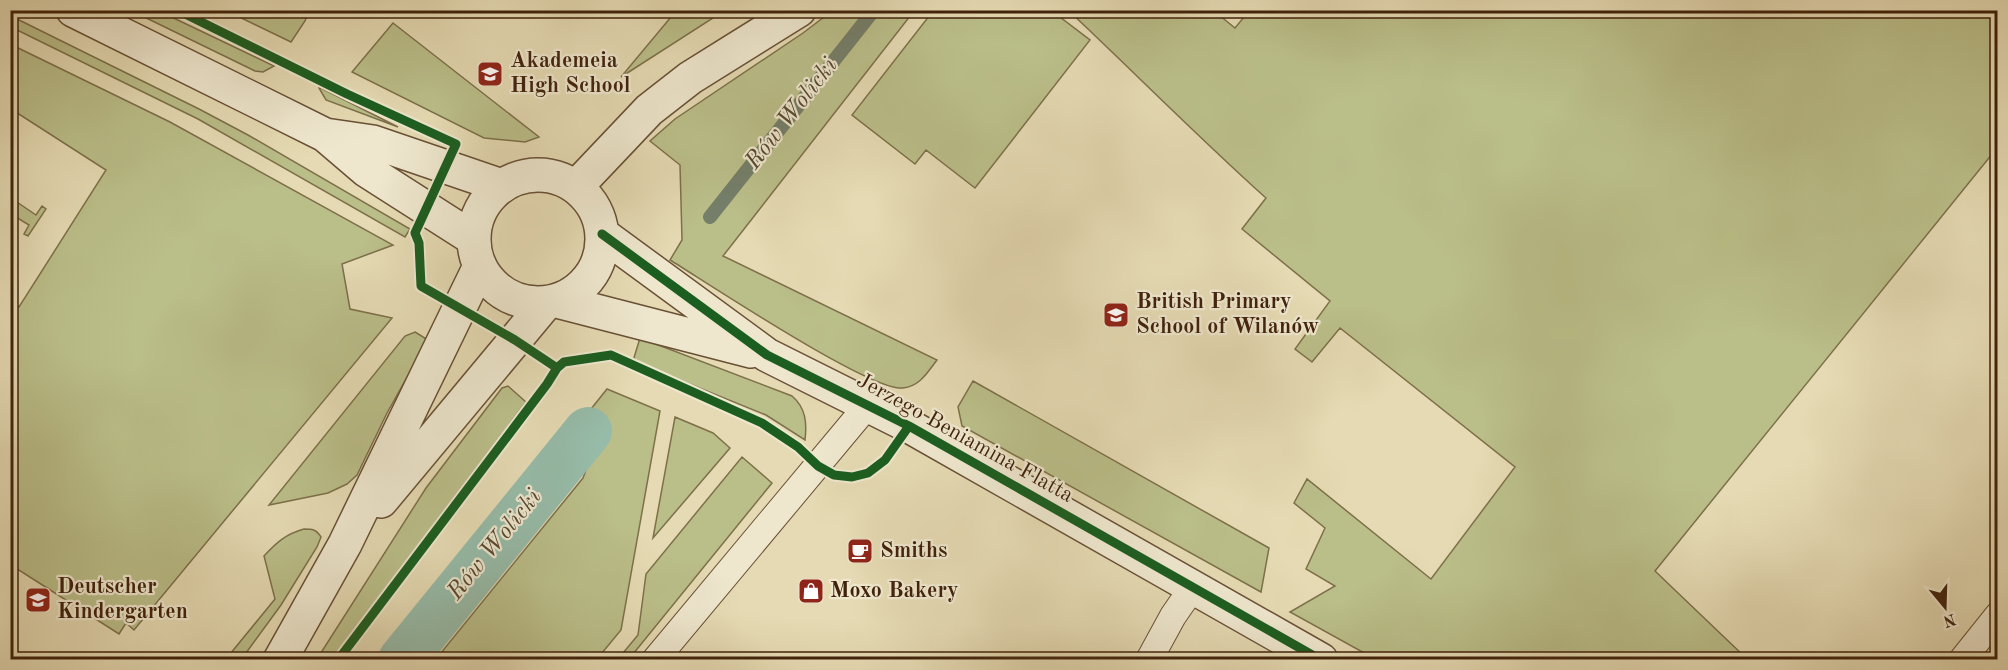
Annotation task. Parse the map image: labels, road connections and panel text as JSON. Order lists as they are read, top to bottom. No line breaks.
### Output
{"streets":{"street":["Jerzego Beniamina Flatta"]},"water":["Rów Wolicki"],"places":{"school or university":["Akademeia High School","British Primary School of Wilanów","Deutscher Kindergarten"],"cafe":["Smiths"],"shop":["Moxo Bakery"]},"north":"bottom"}
